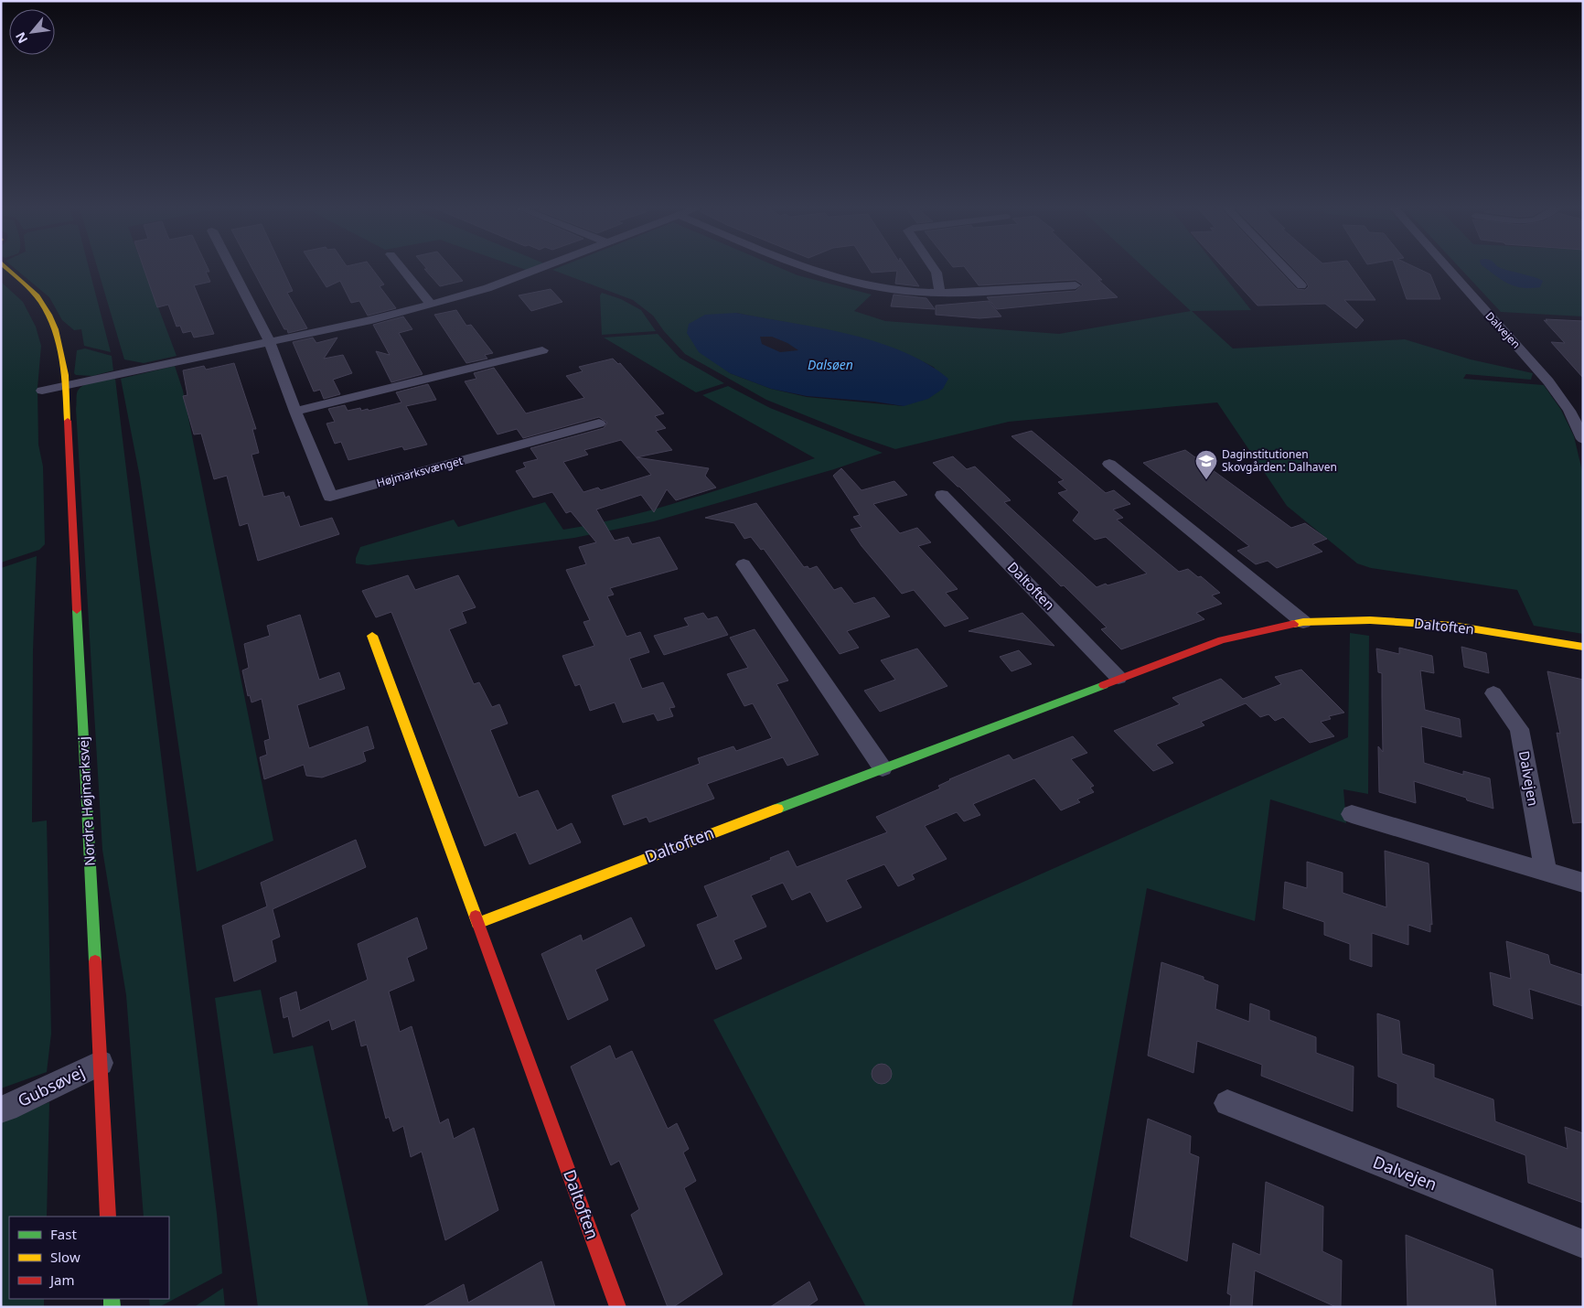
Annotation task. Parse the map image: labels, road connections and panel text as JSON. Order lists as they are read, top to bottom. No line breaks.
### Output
{"streets":{"street":["Dalvejen","Højmarksvænget","Daltoften","Nordre Højmarksvej","Gubsøvej"]},"crossings":[["Nordre Højmarksvej","Gubsøvej"]],"water":["Dalsøen"],"places":{"school or university":["Daginstitutionen Skovgården: Dalhaven"]},"legend":["Fast","Slow","Jam"],"north":"bottom left"}
